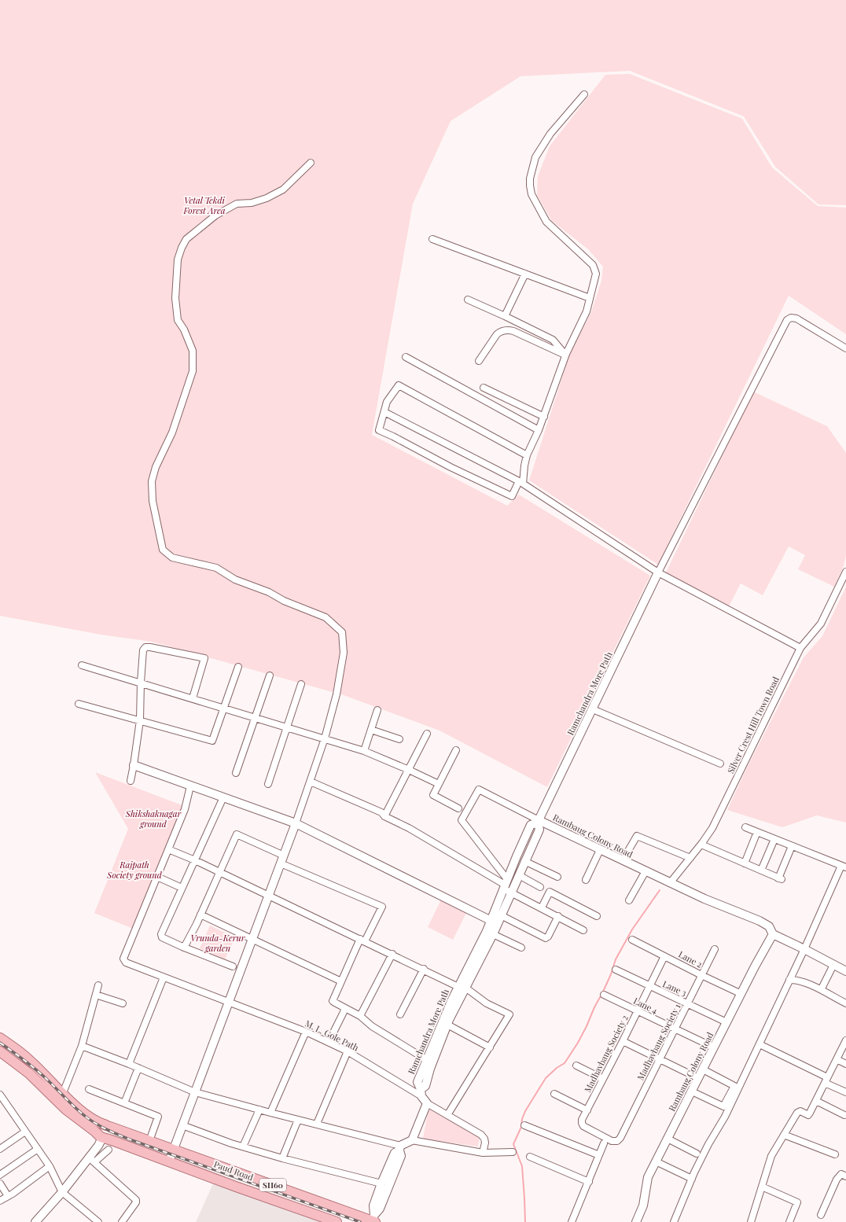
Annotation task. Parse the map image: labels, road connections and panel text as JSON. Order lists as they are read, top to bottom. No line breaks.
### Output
{"streets":{"main road":["Paud Road","SH60"],"street":["Ramchandra More Path","Silver Crest Hill Town Road","Rambaug Colony Road","Lane 2","Lane 3","Lane 4","M. L. Gole Path","Madhavbaug Society 1","Madhavbaug Society 2"]},"crossings":[["Ramchandra More Path","Rambaug Colony Road"],["Ramchandra More Path","M. L. Gole Path"],["Silver Crest Hill Town Road","Rambaug Colony Road"],["Rambaug Colony Road","Lane 2"],["Rambaug Colony Road","Lane 3"],["Rambaug Colony Road","Lane 4"],["Lane 2","Madhavbaug Society 1"],["Lane 2","Madhavbaug Society 2"],["Lane 3","Madhavbaug Society 1"],["Lane 3","Madhavbaug Society 2"],["Lane 4","Madhavbaug Society 1"],["Lane 4","Madhavbaug Society 2"],["Madhavbaug Society 1","Madhavbaug Society 2"]],"parks":["Vetal Tekdi Forest Area","Shikshaknagar ground","Rajpath Society ground","Vrunda-Kerur garden"]}
